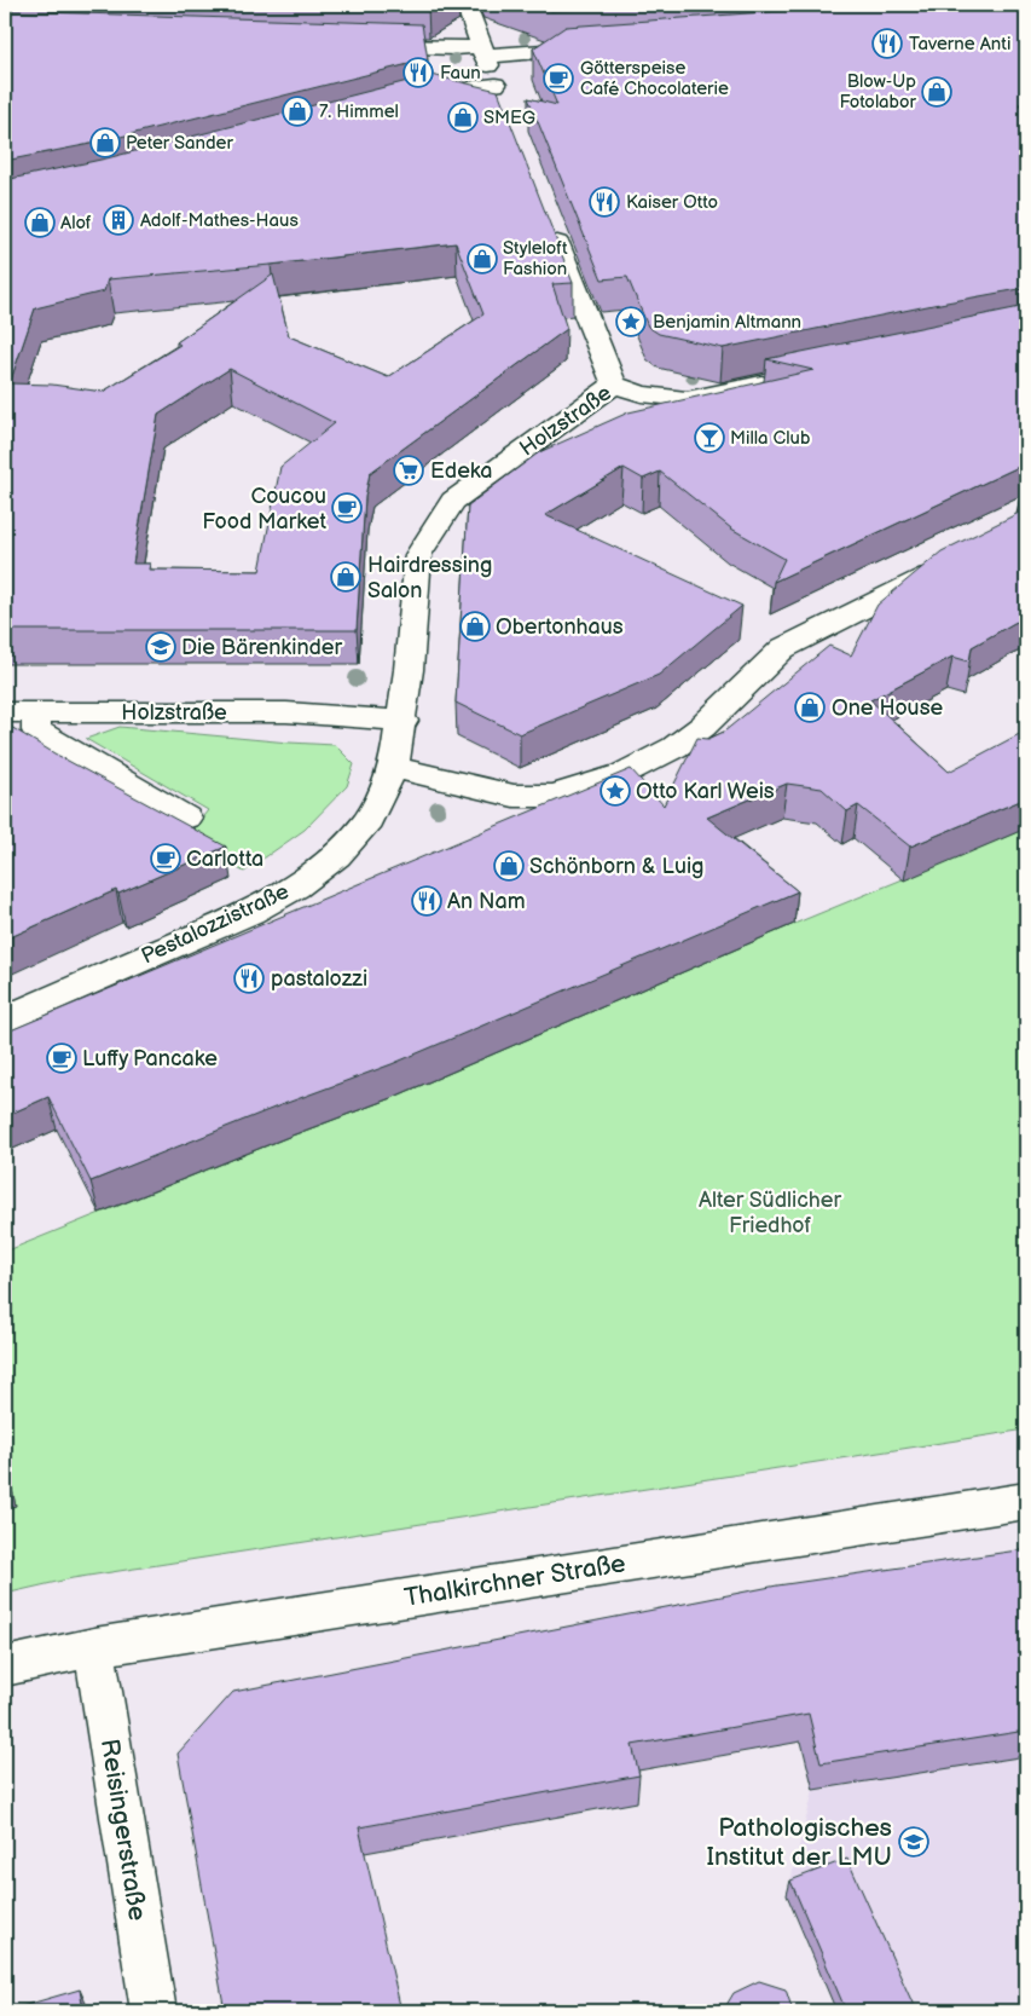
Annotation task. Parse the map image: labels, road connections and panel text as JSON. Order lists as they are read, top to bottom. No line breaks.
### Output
{"streets":{"street":["Holzstraße","Pestalozzistraße","Thalkirchner Straße","Reisingerstraße"]},"crossings":[["Holzstraße","Pestalozzistraße"],["Thalkirchner Straße","Reisingerstraße"]],"parks":["Alter Südlicher Friedhof"],"places":{"restaurant":["Taverne Anti","Faun","Kaiser Otto","An Nam","pastalozzi"],"cafe":["Götterspeise Café Chocolaterie","Coucou Food Market","Carlotta","Luffy Pancake"],"shop":["Blow-Up Fotolabor","7. Himmel","SMEG","Peter Sander","Alof","Styleloft Fashion","Hairdressing Salon","Obertonhaus","One House","Schönborn & Luig"],"building":["Adolf-Mathes-Haus"],"place":["Benjamin Altmann","Otto Karl Weis"],"bar":["Milla Club"],"supermarket":["Edeka"],"school or university":["Die Bärenkinder","Pathologisches Institut der LMU"]}}
